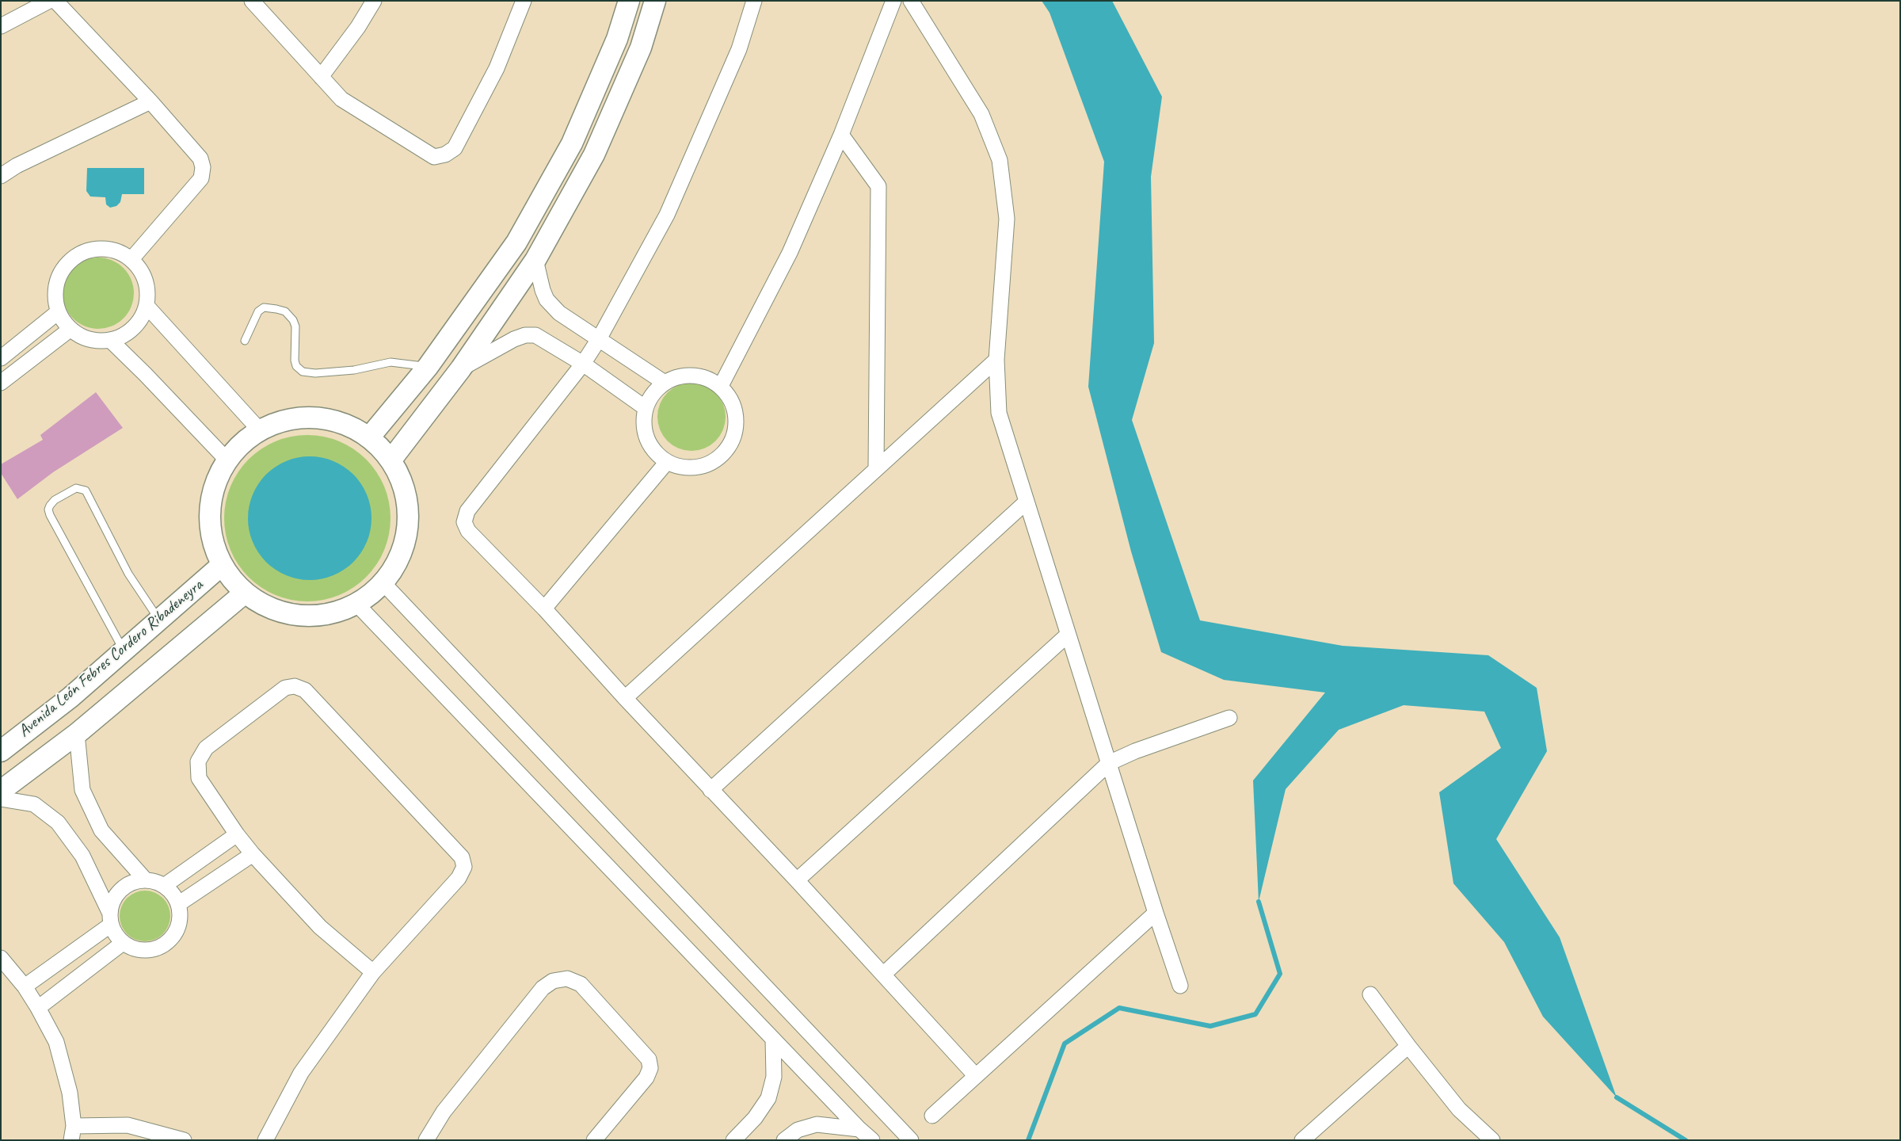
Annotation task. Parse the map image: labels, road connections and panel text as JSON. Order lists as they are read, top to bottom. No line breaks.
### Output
{"streets":{"street":["Avenida León Febres Cordero Ribadeneyra"]}}
